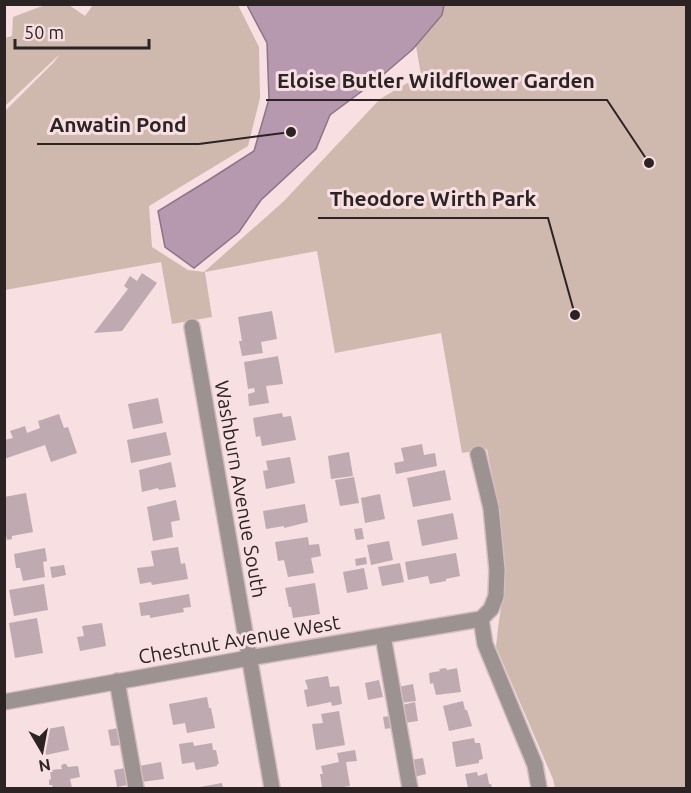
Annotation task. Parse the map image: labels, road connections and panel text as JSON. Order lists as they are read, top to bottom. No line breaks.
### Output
{"streets":{"street":["Washburn Avenue South","Chestnut Avenue West"]},"crossings":[["Washburn Avenue South","Chestnut Avenue West"]],"places":["Anwatin Pond","Eloise Butler Wildflower Garden","Theodore Wirth Park"],"scale_bar":"50 m","north":"bottom"}
